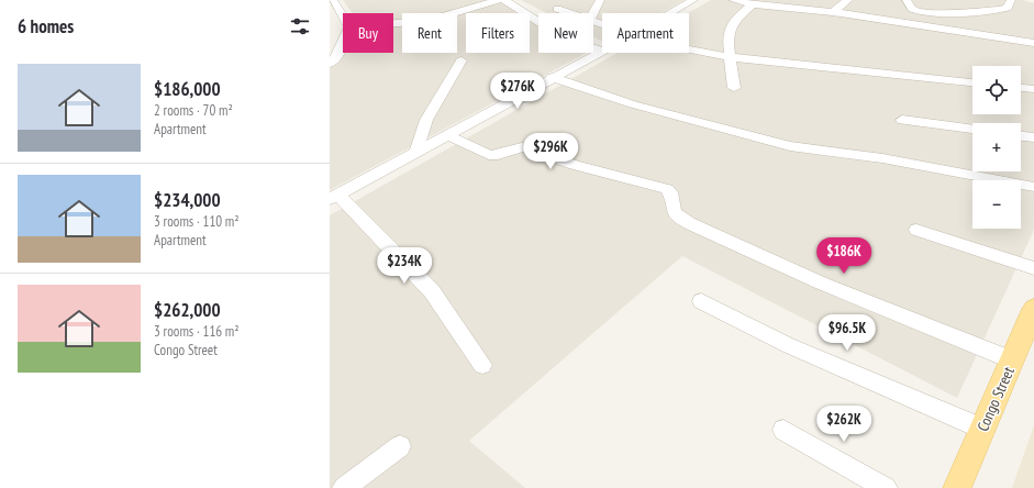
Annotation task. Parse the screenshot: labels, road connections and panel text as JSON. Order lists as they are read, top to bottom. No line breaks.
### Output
{"streets":{"main road":["Congo Street"]},"page":{"heading":"6 homes","chip":["Buy","Rent","Filters","New","Apartment"],"list":[{"name":"$186,000","note":"2 rooms · 70 m² · Apartment"},{"name":"$234,000","note":"3 rooms · 110 m² · Apartment"},{"name":"$262,000","note":"3 rooms · 116 m² · Congo Street"}],"map_buttons":["+","−"],"price":["$276K","$296K","$186K","$234K","$96.5K","$262K"]}}
